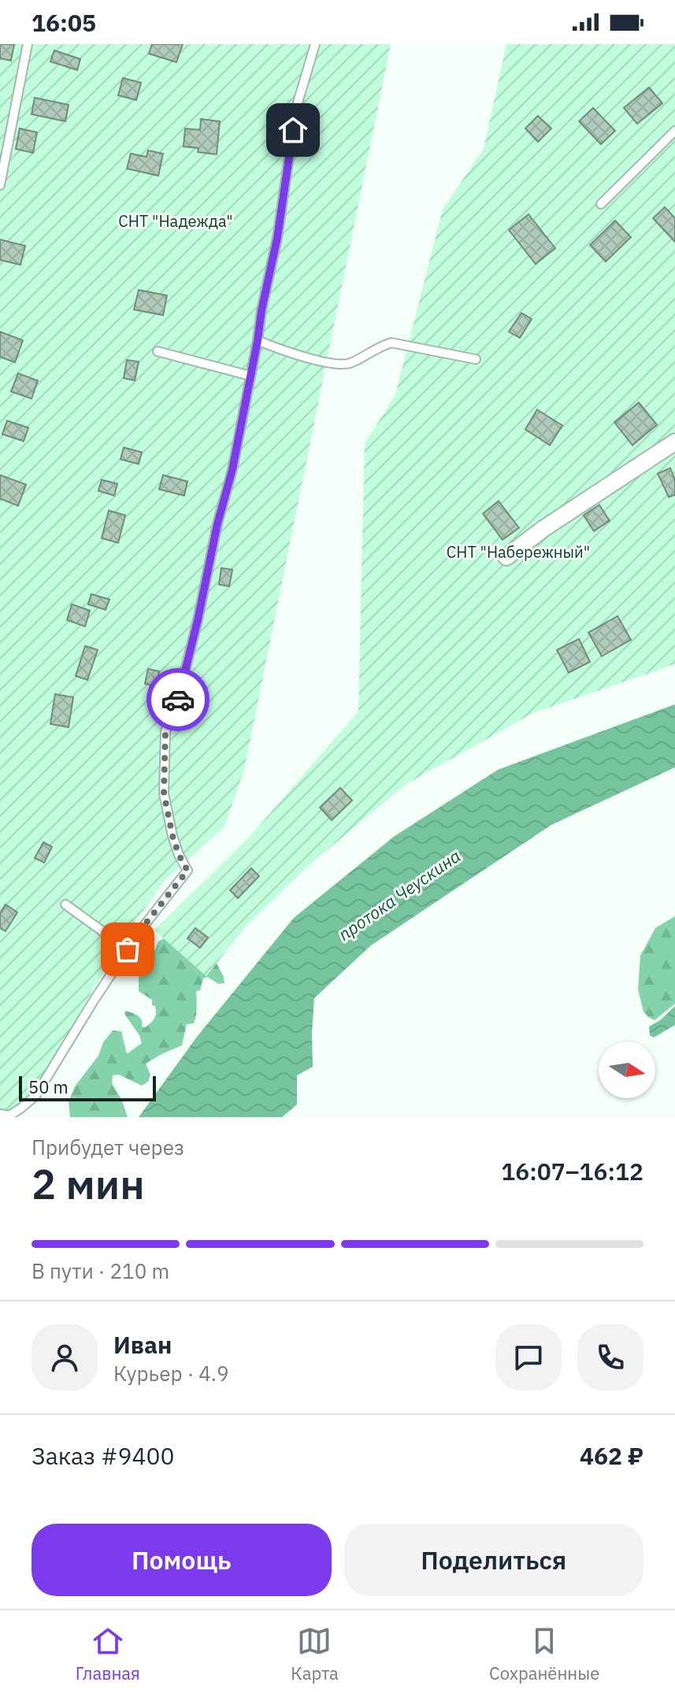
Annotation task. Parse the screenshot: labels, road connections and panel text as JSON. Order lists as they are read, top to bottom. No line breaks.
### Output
{"water":["протока Чеускина"],"parks":["СНТ \"Надежда\"","СНТ \"Набережный\""],"scale_bar":"50 m","north":"right","page":{"status":"16:05","scale":"50 m","heading":["2 мин","Прибудет через","16:07–16:12"],"panel":["Иван","Курьер · 4.9","Заказ #9400","462 ₽"],"bar":"В пути · 210 m","buttons":["Помощь","Поделиться"],"tabs":["Главная","Карта","Сохранённые"]}}
